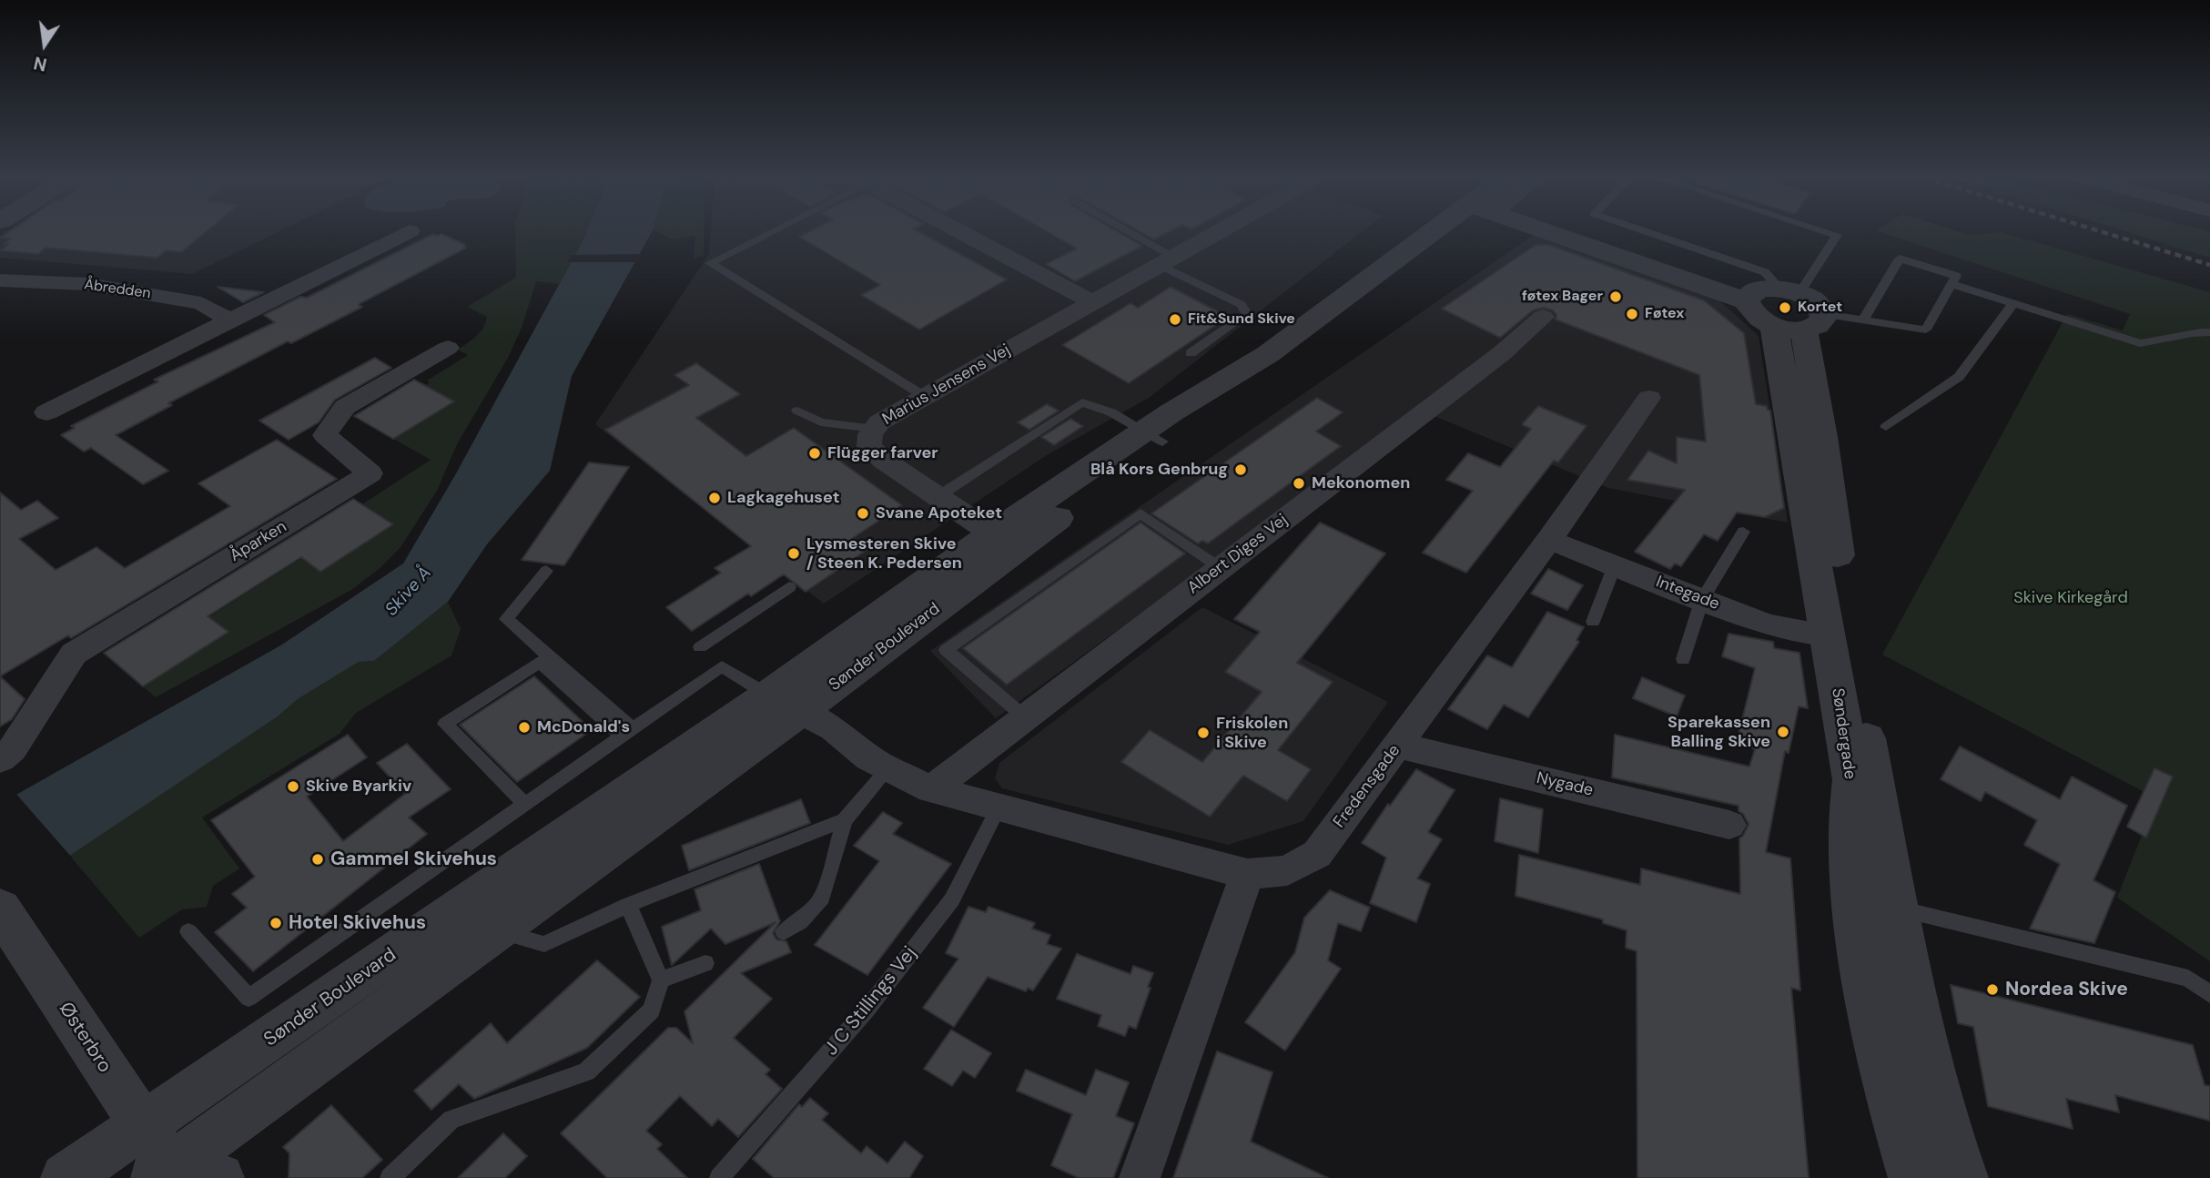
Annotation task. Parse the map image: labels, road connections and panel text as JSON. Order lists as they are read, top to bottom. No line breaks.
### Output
{"streets":{"street":["Åbredden","Marius Jensens Vej","Åparken","Albert Diges Vej","Integade","Sønder Boulevard","Søndergade","Nygade","Fredensgade","Østerbro"],"lane":["J C Stillings Vej"]},"crossings":[["Marius Jensens Vej","Sønder Boulevard"],["Integade","Søndergade"],["Integade","Fredensgade"],["Sønder Boulevard","Østerbro"],["Nygade","Fredensgade"]],"water":["Skive Å"],"parks":["Skive Kirkegård"],"places":["føtex Bager","Kortet","Føtex","Fit&Sund Skive","Flügger farver","Blå Kors Genbrug","Mekonomen","Lagkagehuset","Svane Apoteket","Lysmesteren Skive / Steen K. Pedersen","McDonald's","Sparekassen Balling Skive","Friskolen i Skive","Skive Byarkiv","Gammel Skivehus","Hotel Skivehus","Nordea Skive"],"north":"bottom"}
